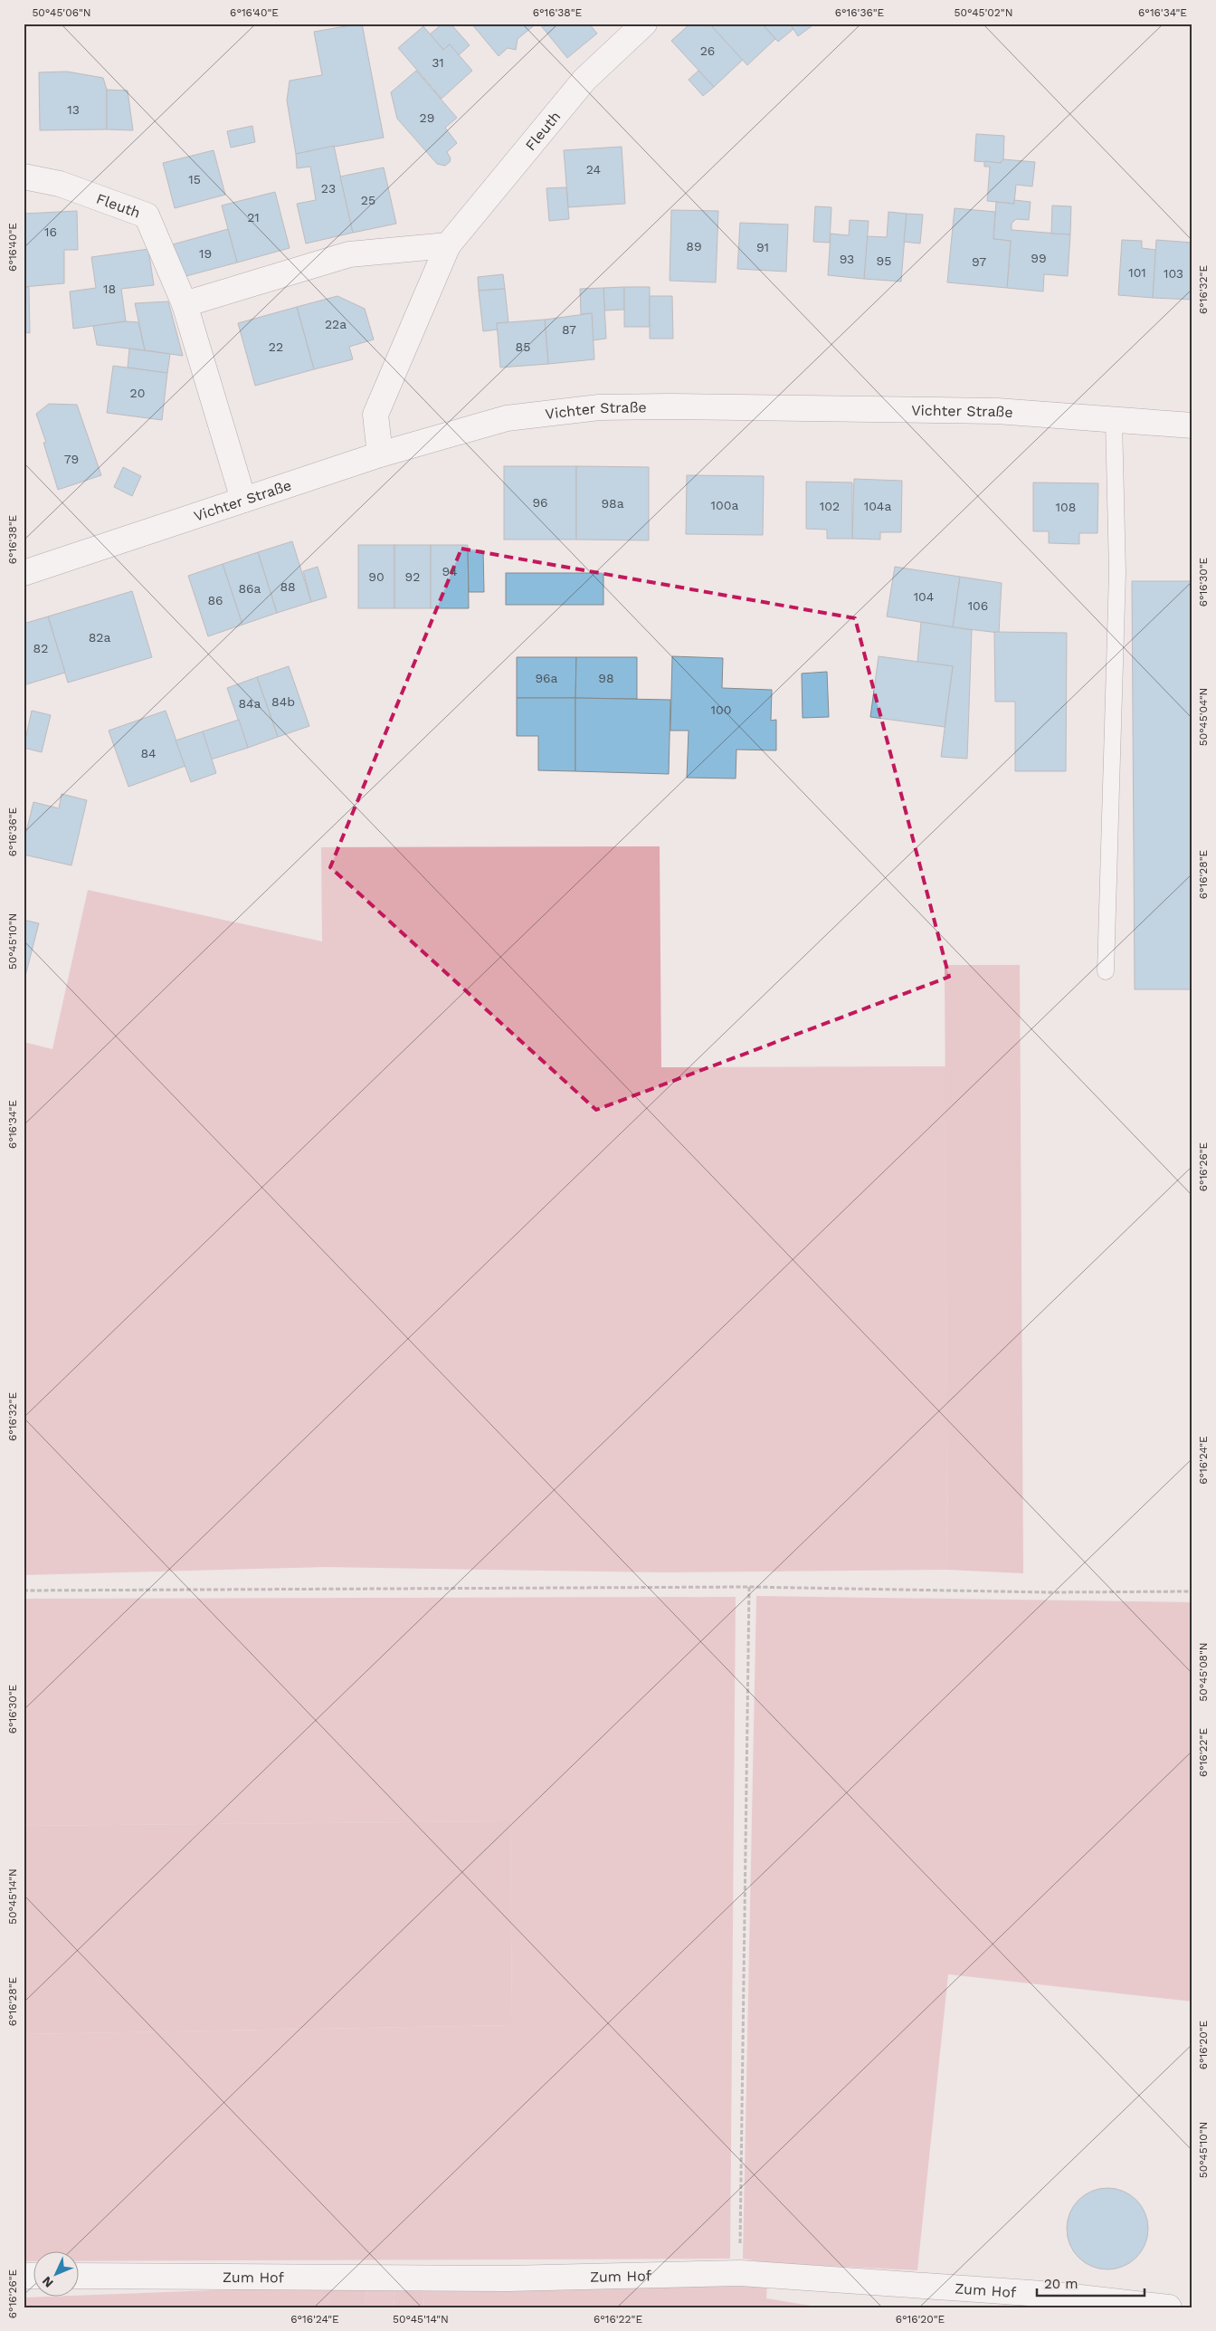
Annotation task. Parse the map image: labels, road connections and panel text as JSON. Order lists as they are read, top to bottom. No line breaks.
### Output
{"streets":{"street":["Fleuth","Vichter Straße","Zum Hof"]},"crossings":[["Fleuth","Vichter Straße"]],"house_numbers":["26","31","13","29","24","15","23","25","21","16","89","91","19","99","93","95","97","101","103","18","22a","87","22","85","20","79","96","98a","100a","102","104a","108","94","90","92","88","86a","104","86","106","82a","82","96a","98","84b","84a","100","84"],"scale_bar":"20 m","north":"bottom left","coordinates":["50°45'06\"N","6°16'40\"E","6°16'38\"E","6°16'36\"E","50°45'02\"N","6°16'34\"E","6°16'32\"E","6°16'30\"E","50°45'04\"N","6°16'28\"E","50°45'10\"N","6°16'26\"E","6°16'24\"E","50°45'08\"N","6°16'22\"E","50°45'14\"N","6°16'20\"E"]}
